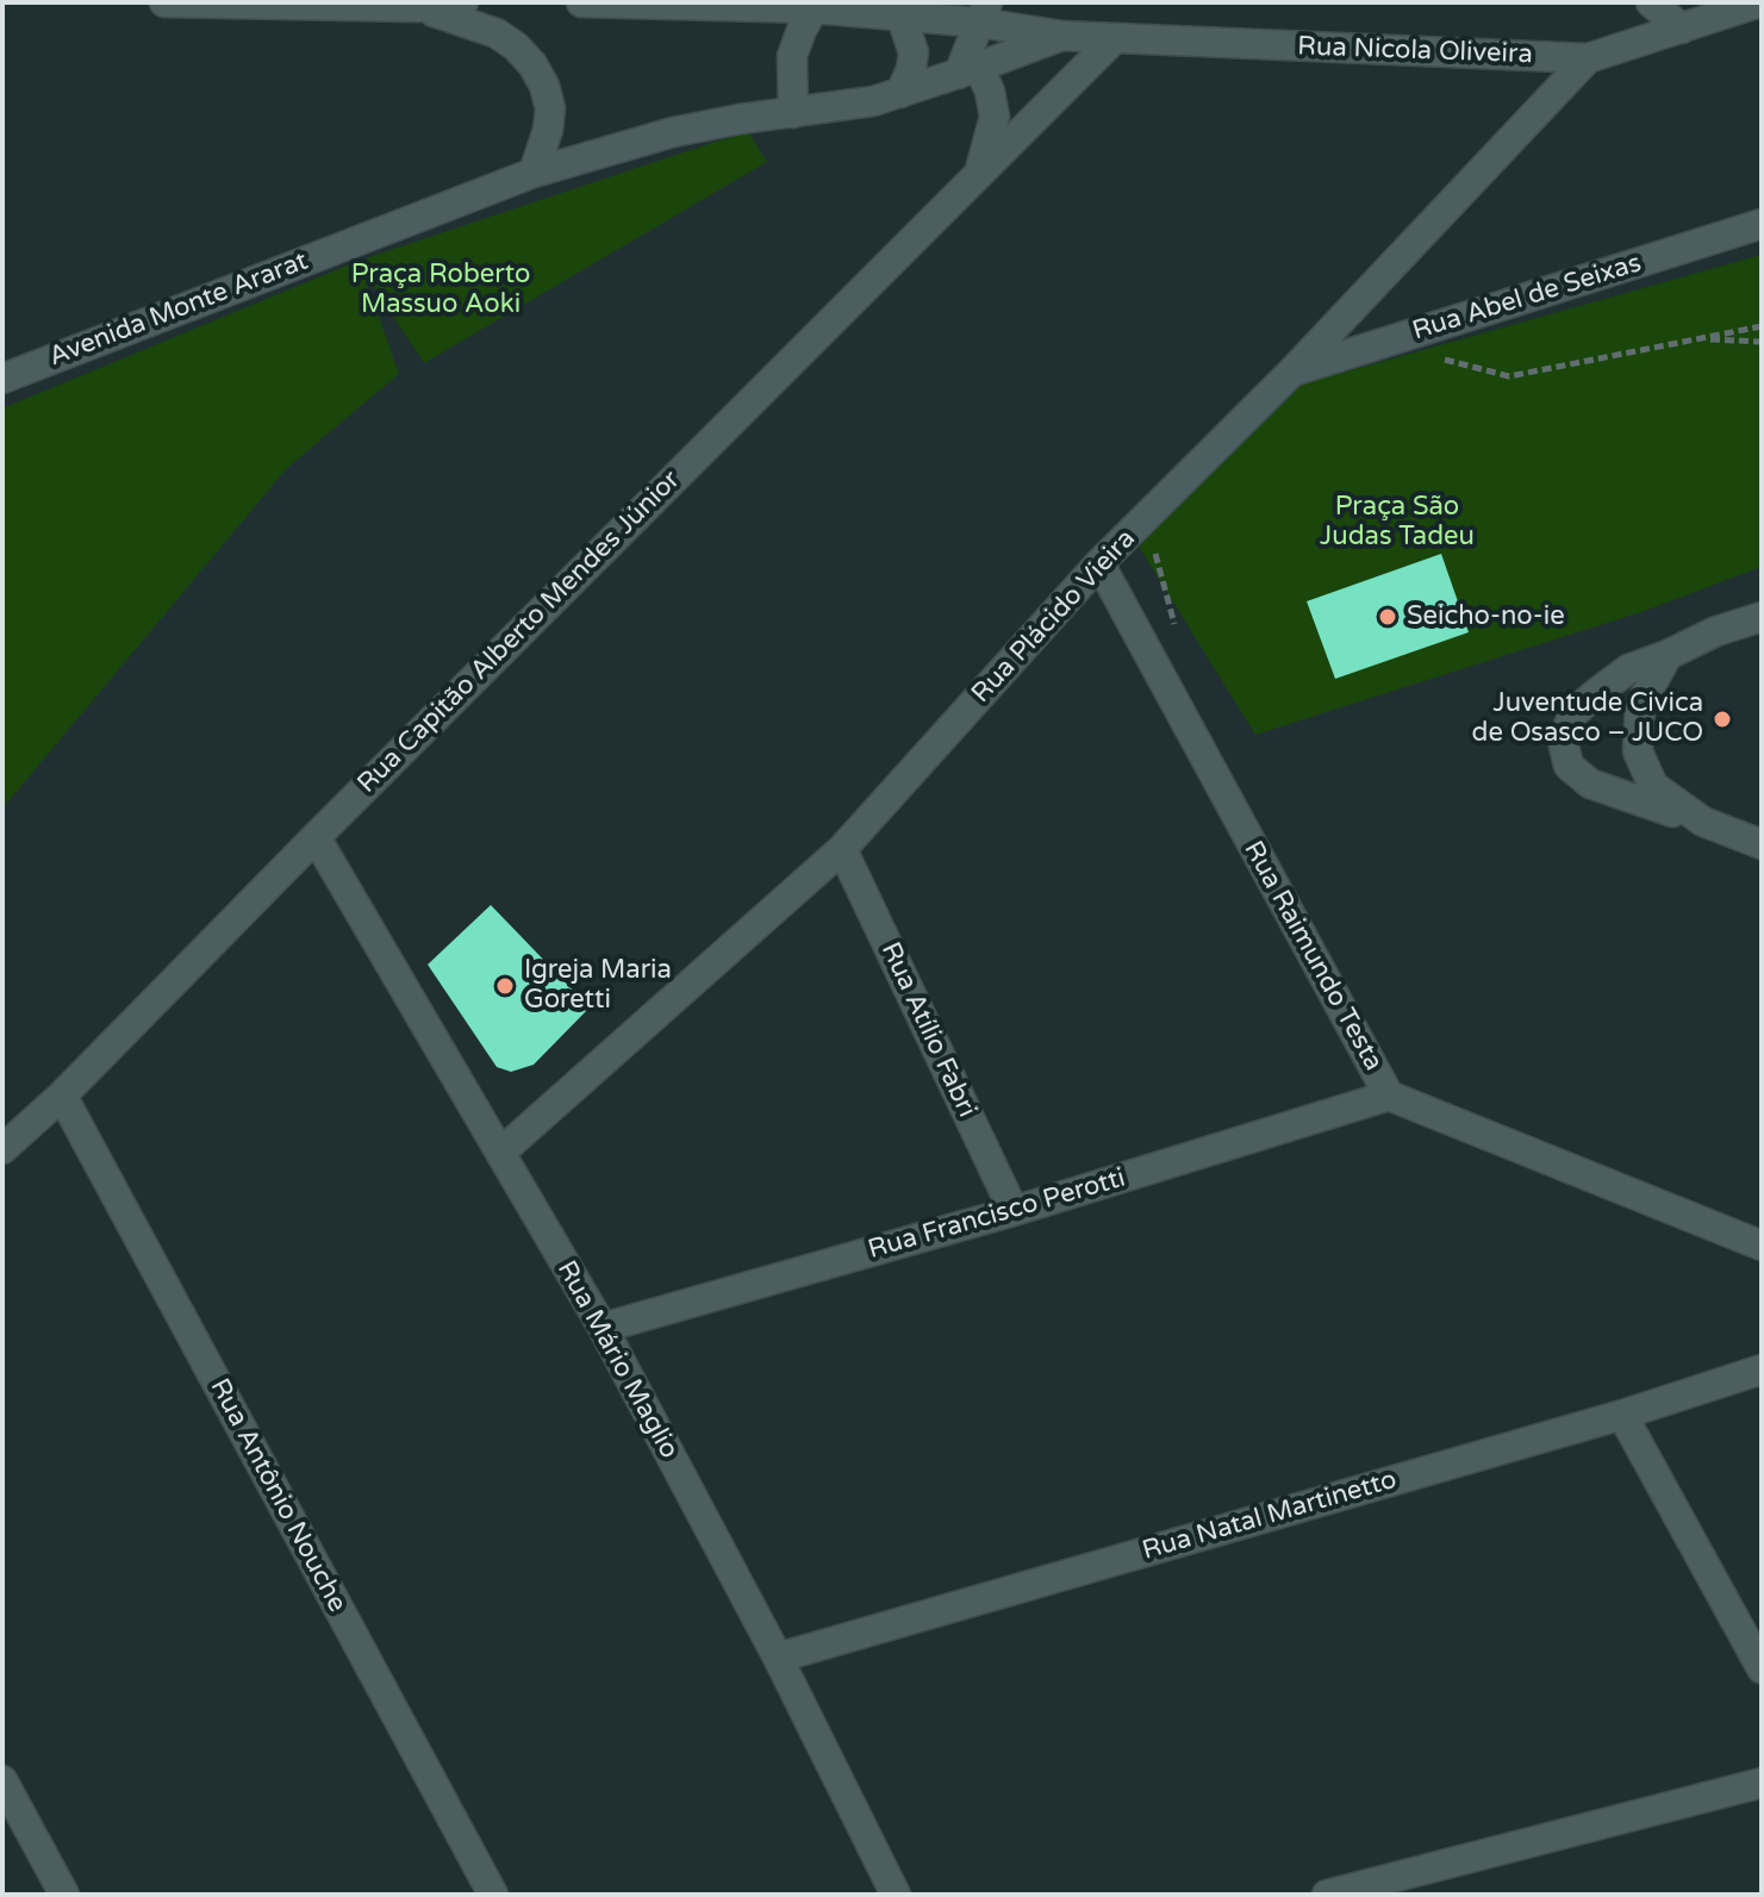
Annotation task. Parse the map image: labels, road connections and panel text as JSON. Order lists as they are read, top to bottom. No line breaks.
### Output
{"streets":{"street":["Rua Nicola Oliveira","Rua Abel de Seixas","Avenida Monte Ararat","Rua Plácido Vieira","Rua Capitão Alberto Mendes Júnior","Rua Raimundo Testa","Rua Atílio Fabri","Rua Francisco Perotti","Rua Mário Maglio","Rua Antônio Nouche","Rua Natal Martinetto"]},"crossings":[["Rua Nicola Oliveira","Avenida Monte Ararat"],["Rua Nicola Oliveira","Rua Plácido Vieira"],["Rua Nicola Oliveira","Rua Capitão Alberto Mendes Júnior"],["Rua Abel de Seixas","Rua Plácido Vieira"],["Rua Plácido Vieira","Rua Raimundo Testa"],["Rua Plácido Vieira","Rua Atílio Fabri"],["Rua Plácido Vieira","Rua Mário Maglio"],["Rua Capitão Alberto Mendes Júnior","Rua Mário Maglio"],["Rua Capitão Alberto Mendes Júnior","Rua Antônio Nouche"],["Rua Raimundo Testa","Rua Francisco Perotti"],["Rua Atílio Fabri","Rua Francisco Perotti"],["Rua Francisco Perotti","Rua Mário Maglio"],["Rua Mário Maglio","Rua Natal Martinetto"]],"parks":["Praça Roberto Massuo Aoki","Praça São Judas Tadeu"],"places":["Seicho-no-ie","Juventude Civica de Osasco – JUCO","Igreja Maria Goretti"]}
